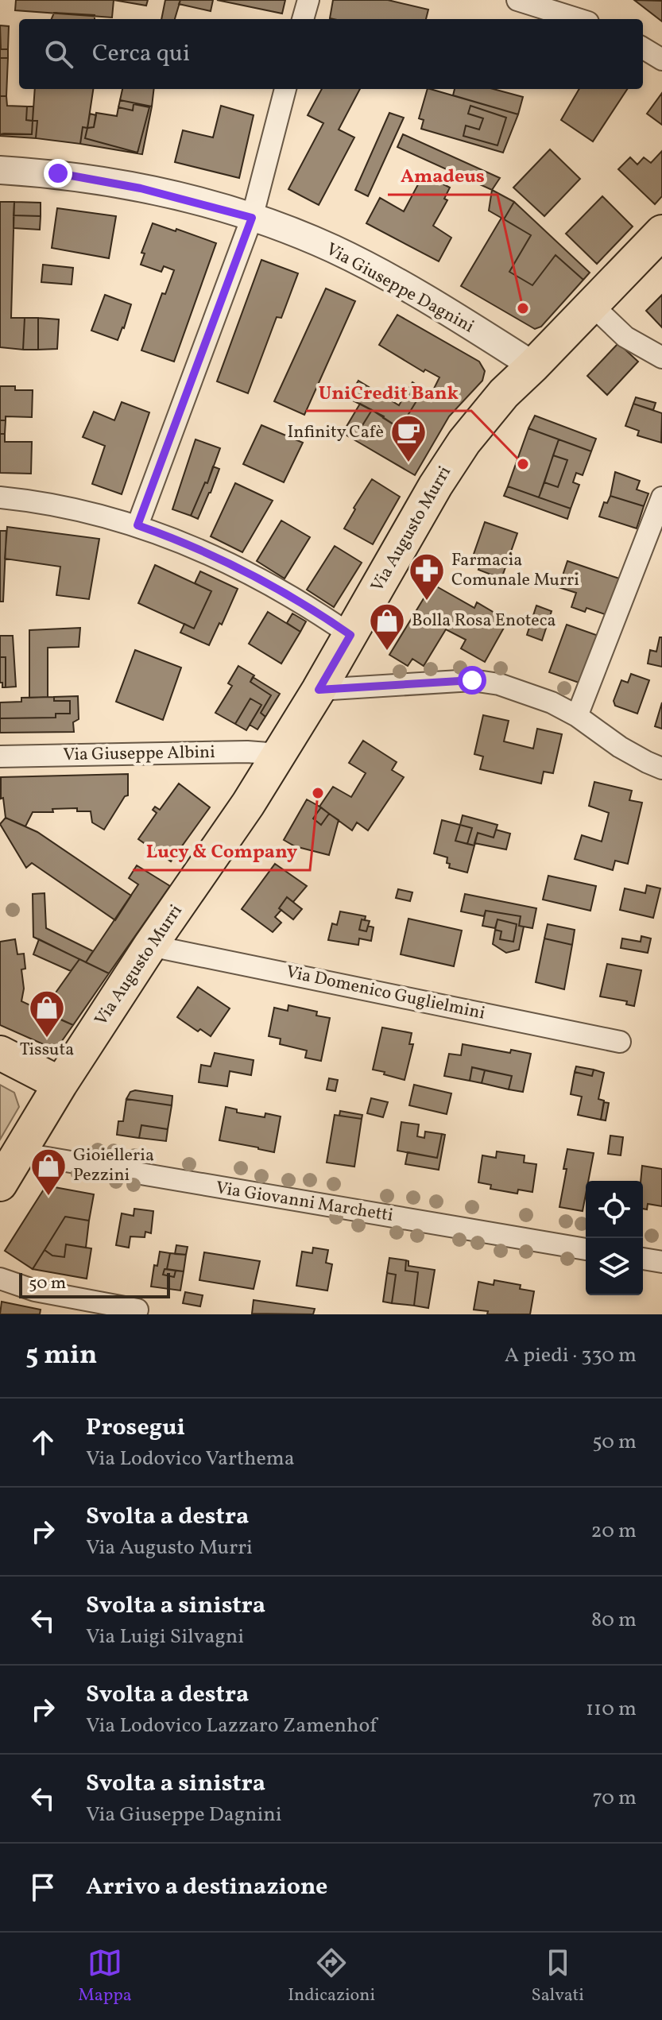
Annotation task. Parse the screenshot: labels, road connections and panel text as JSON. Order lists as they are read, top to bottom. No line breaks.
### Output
{"streets":{"main road":["Via Augusto Murri"],"street":["Via Giuseppe Dagnini","Via Giuseppe Albini","Via Domenico Guglielmini","Via Giovanni Marchetti"]},"crossings":[["Via Giuseppe Dagnini","Via Augusto Murri"],["Via Augusto Murri","Via Giuseppe Albini"],["Via Augusto Murri","Via Domenico Guglielmini"],["Via Augusto Murri","Via Giovanni Marchetti"]],"places":{"other":["Amadeus","UniCredit Bank","Lucy & Company"],"cafe":["Infinity Cafè"],"pharmacy":["Farmacia Comunale Murri"],"shop":["Bolla Rosa Enoteca","Tissuta","Gioielleria Pezzini"]},"scale_bar":"50 m","page":{"search":"Cerca qui","scale":"50 m","heading":["5 min","A piedi · 330 m"],"list":[["Prosegui","Via Lodovico Varthema","50 m"],["Svolta a destra","Via Augusto Murri","20 m"],["Svolta a sinistra","Via Luigi Silvagni","80 m"],["Svolta a destra","Via Lodovico Lazzaro Zamenhof","110 m"],["Svolta a sinistra","Via Giuseppe Dagnini","70 m"],"Arrivo a destinazione"],"nav":["Mappa","Indicazioni","Salvati"]}}
